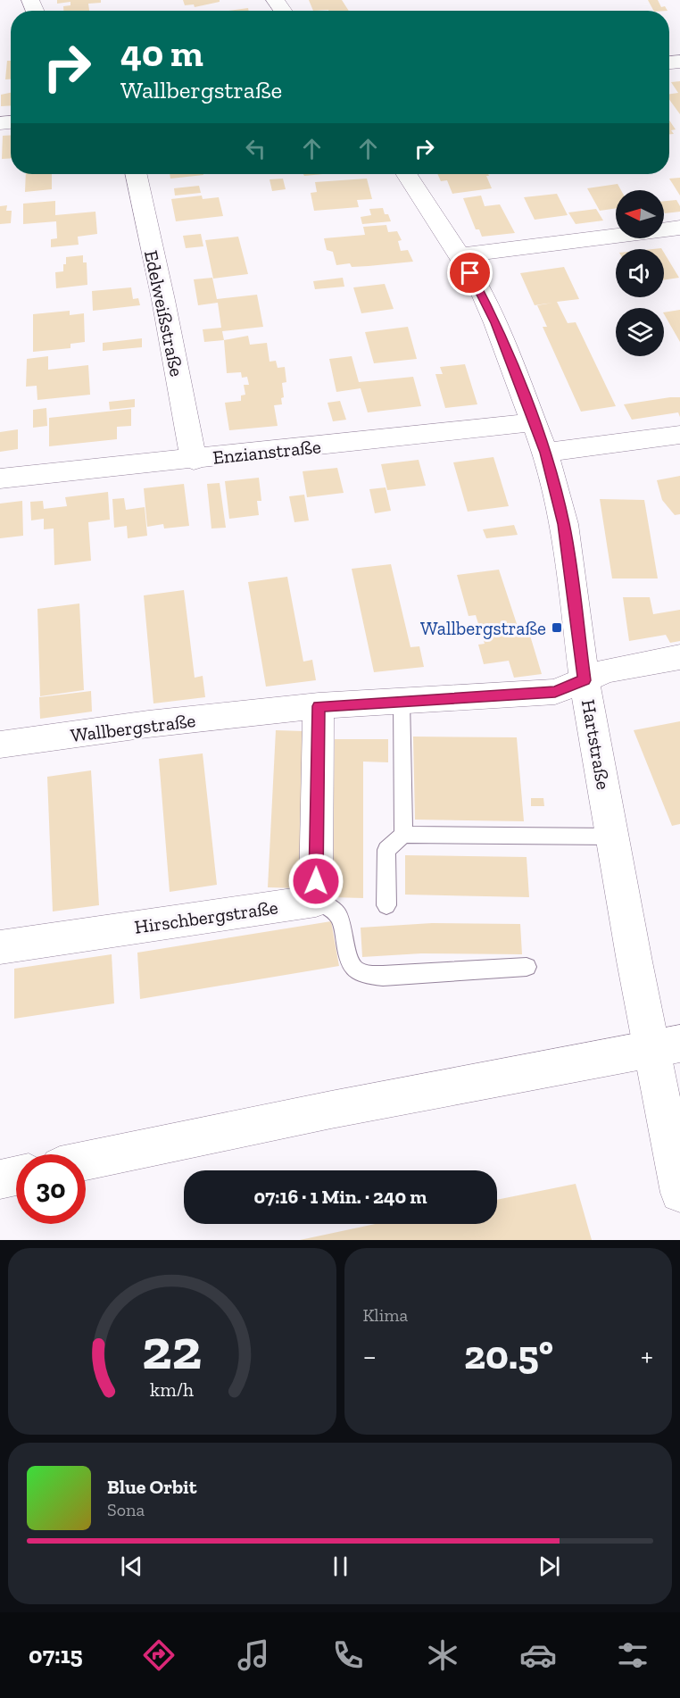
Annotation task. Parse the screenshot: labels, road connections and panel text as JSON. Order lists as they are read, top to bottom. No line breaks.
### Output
{"streets":{"street":["Edelweißstraße","Enzianstraße","Wallbergstraße","Hartstraße","Hirschbergstraße"]},"crossings":[["Edelweißstraße","Enzianstraße"],["Enzianstraße","Hartstraße"],["Wallbergstraße","Hartstraße"]],"places":{"transit":["Wallbergstraße"]},"north":"left","page":{"turn":["40 m","Wallbergstraße"],"limit":"30","trip":"07:16 · 1 Min. · 240 m","tile":"Klima","heat":["−","20.5°","+"],"song":["Blue Orbit","Sona"],"tabs":"07:15","gauge":["22","km/h"]}}
